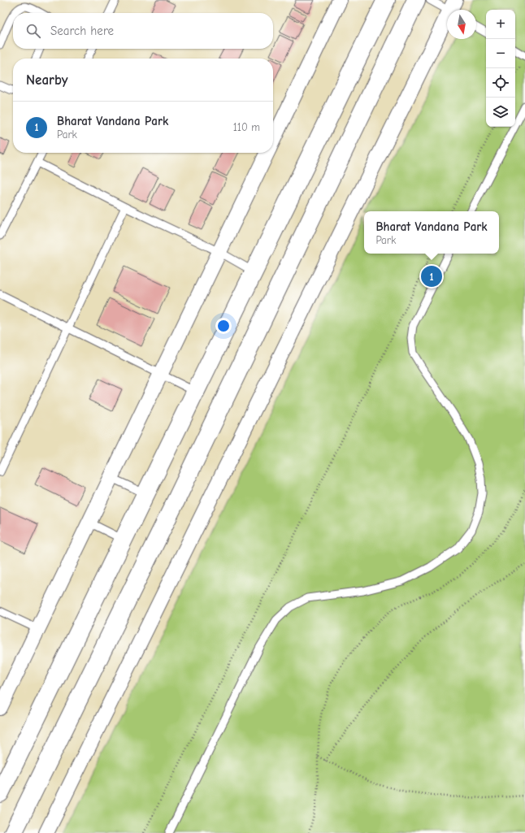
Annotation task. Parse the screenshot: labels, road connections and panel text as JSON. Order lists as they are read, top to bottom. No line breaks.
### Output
{"north":"bottom","page":{"map_buttons":["+","−"],"search":"Search here","heading":"Nearby","list":[{"mark":"1","name":"Bharat Vandana Park","note":"Park","value":"110 m"}],"popup":["Bharat Vandana Park","Park"],"pins":"1"}}
